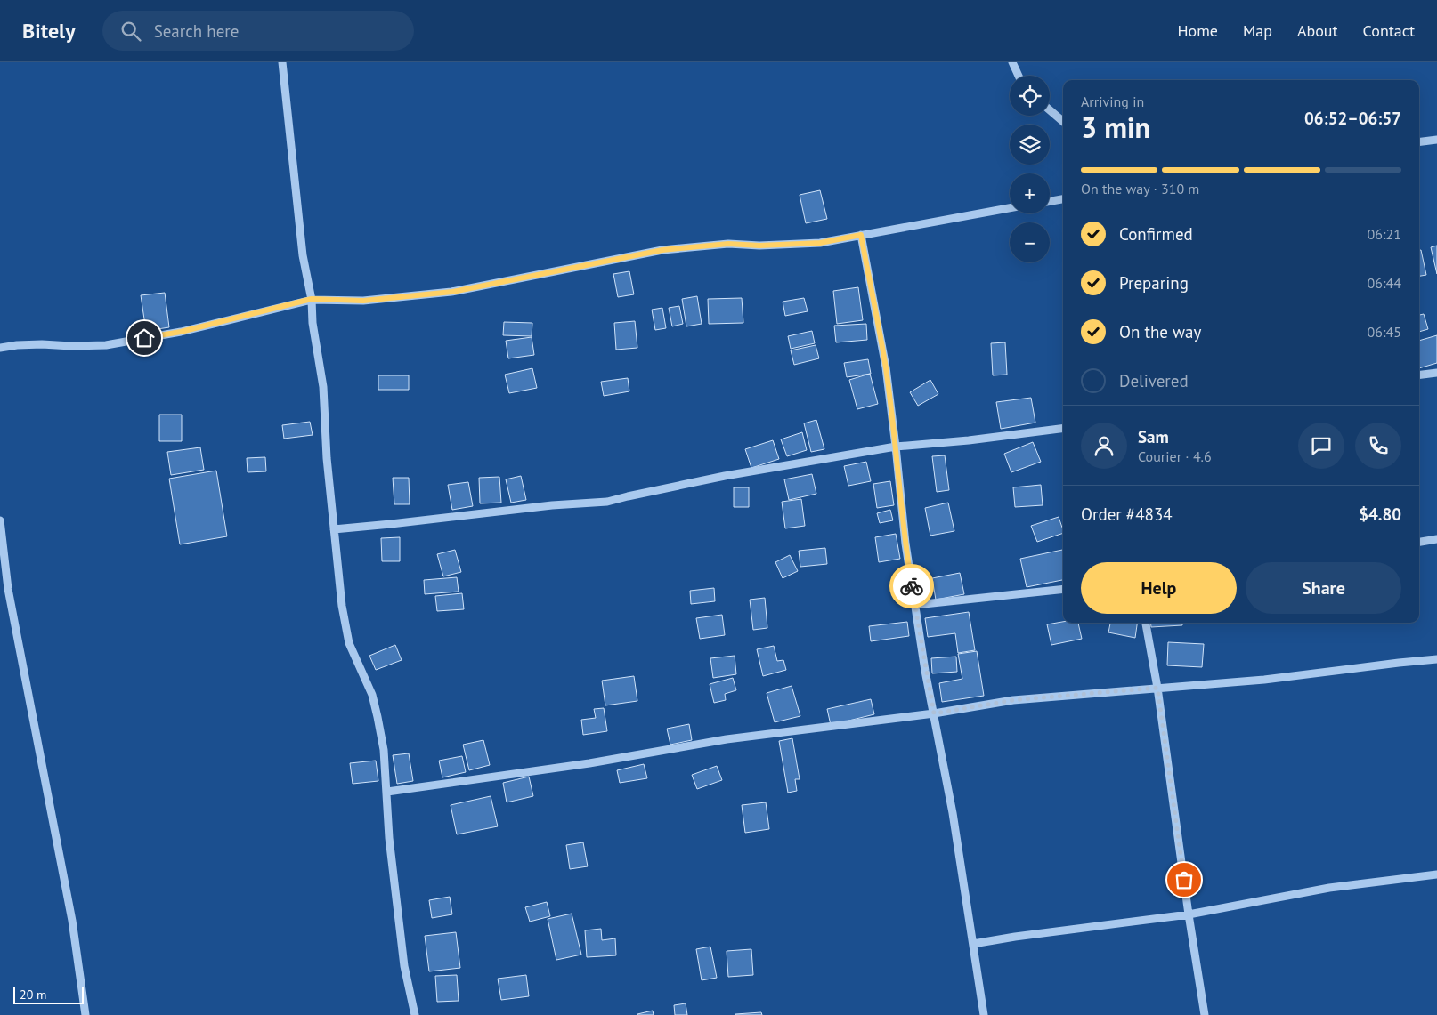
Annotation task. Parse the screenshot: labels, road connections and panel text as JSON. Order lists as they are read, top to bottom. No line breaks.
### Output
{"scale_bar":"20 m","page":{"header":"Bitely","search":"Search here","nav":["Home","Map","About","Contact"],"map_buttons":["+","−"],"heading":["3 min","Arriving in","06:52–06:57"],"panel":["Sam","Courier · 4.6","Order #4834","$4.80"],"bar":"On the way · 310 m","list":[["Confirmed","06:21"],["Preparing","06:44"],["On the way","06:45"],"Delivered"],"buttons":["Help","Share"],"scale":"20 m"}}
